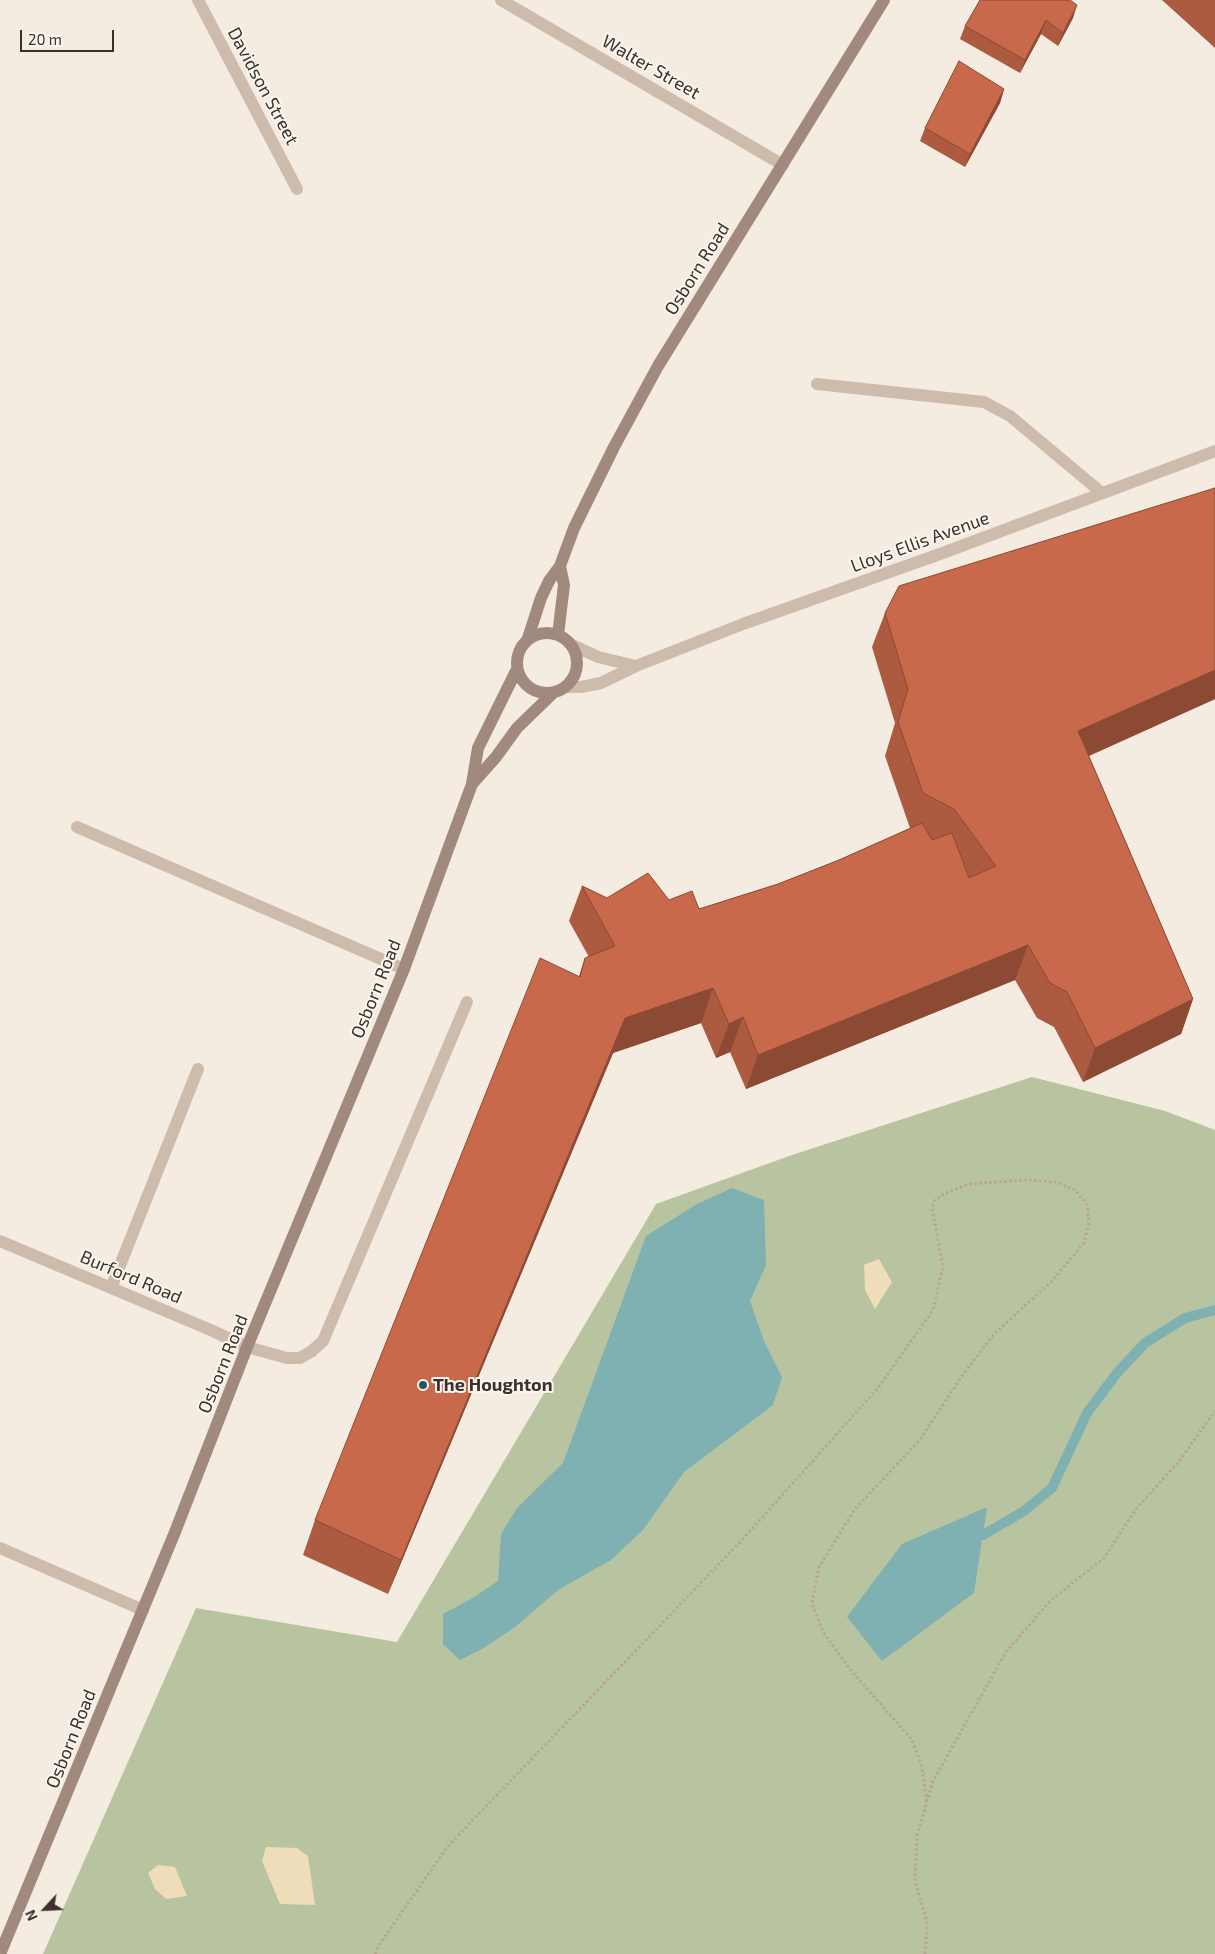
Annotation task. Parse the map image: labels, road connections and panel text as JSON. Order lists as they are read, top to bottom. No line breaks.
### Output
{"streets":{"street":["Walter Street","Davidson Street","Osborn Road","Lloys Ellis Avenue","Burford Road"]},"crossings":[["Walter Street","Osborn Road"],["Osborn Road","Lloys Ellis Avenue"],["Osborn Road","Burford Road"]],"places":["The Houghton"],"scale_bar":"20 m","north":"bottom left"}
